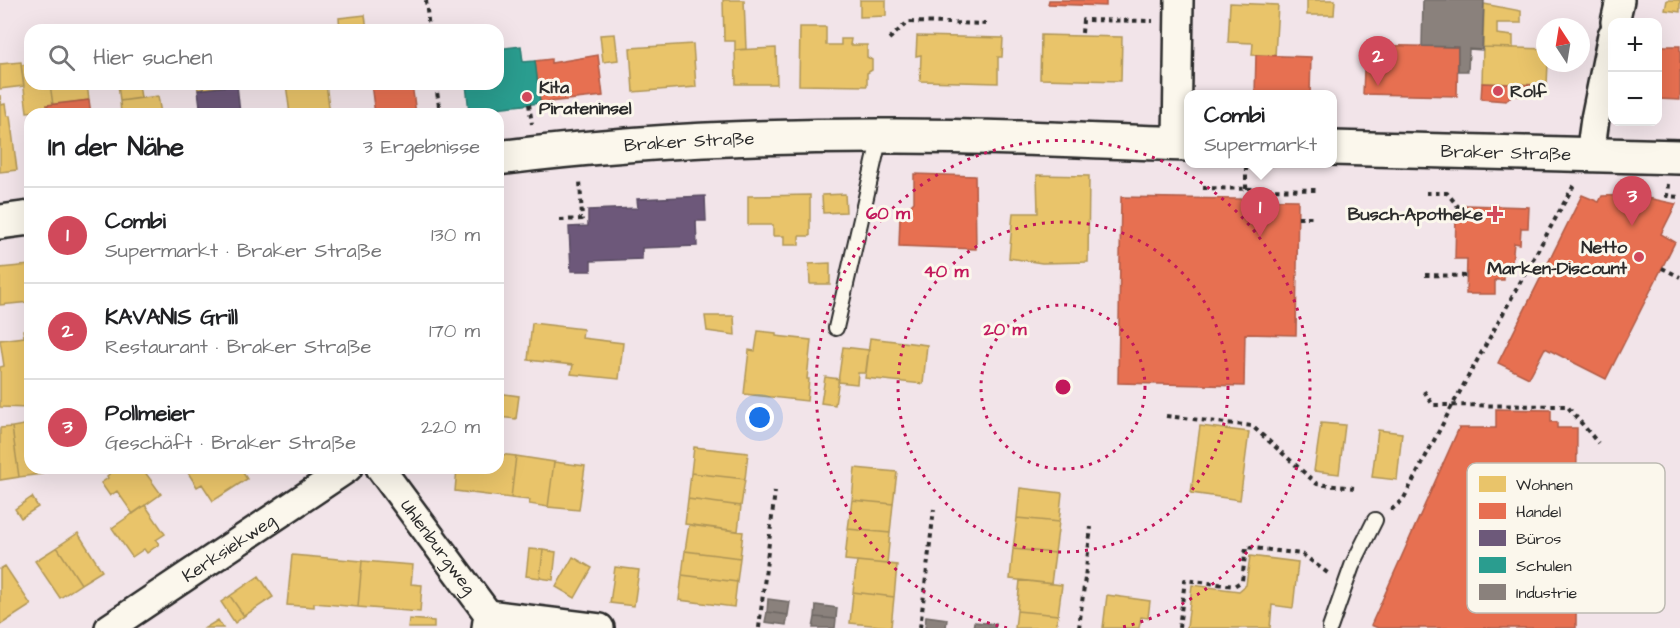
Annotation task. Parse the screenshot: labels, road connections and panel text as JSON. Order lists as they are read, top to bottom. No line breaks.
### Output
{"streets":{"main road":["Braker Straße"],"street":["Uhlenburgweg","Kerksiekweg"]},"places":{"other":["Rolf","Kita Pirateninsel","Netto Marken-Discount"],"health":["Busch-Apotheke"]},"legend":["Wohnen","Handel","Büros","Schulen","Industrie"],"north":"top","page":{"map_buttons":["+","−"],"search":"Hier suchen","pins":["2","3","1"],"popup":["Combi","Supermarkt"],"heading":["In der Nähe","3 Ergebnisse"],"list":[{"mark":"1","name":"Combi","note":"Supermarkt · Braker Straße","value":"130 m"},{"mark":"2","name":"KAVANIS Grill","note":"Restaurant · Braker Straße","value":"170 m"},{"mark":"3","name":"Pollmeier","note":"Geschäft · Braker Straße","value":"220 m"}]},"rings":["60 m","40 m","20 m"]}
